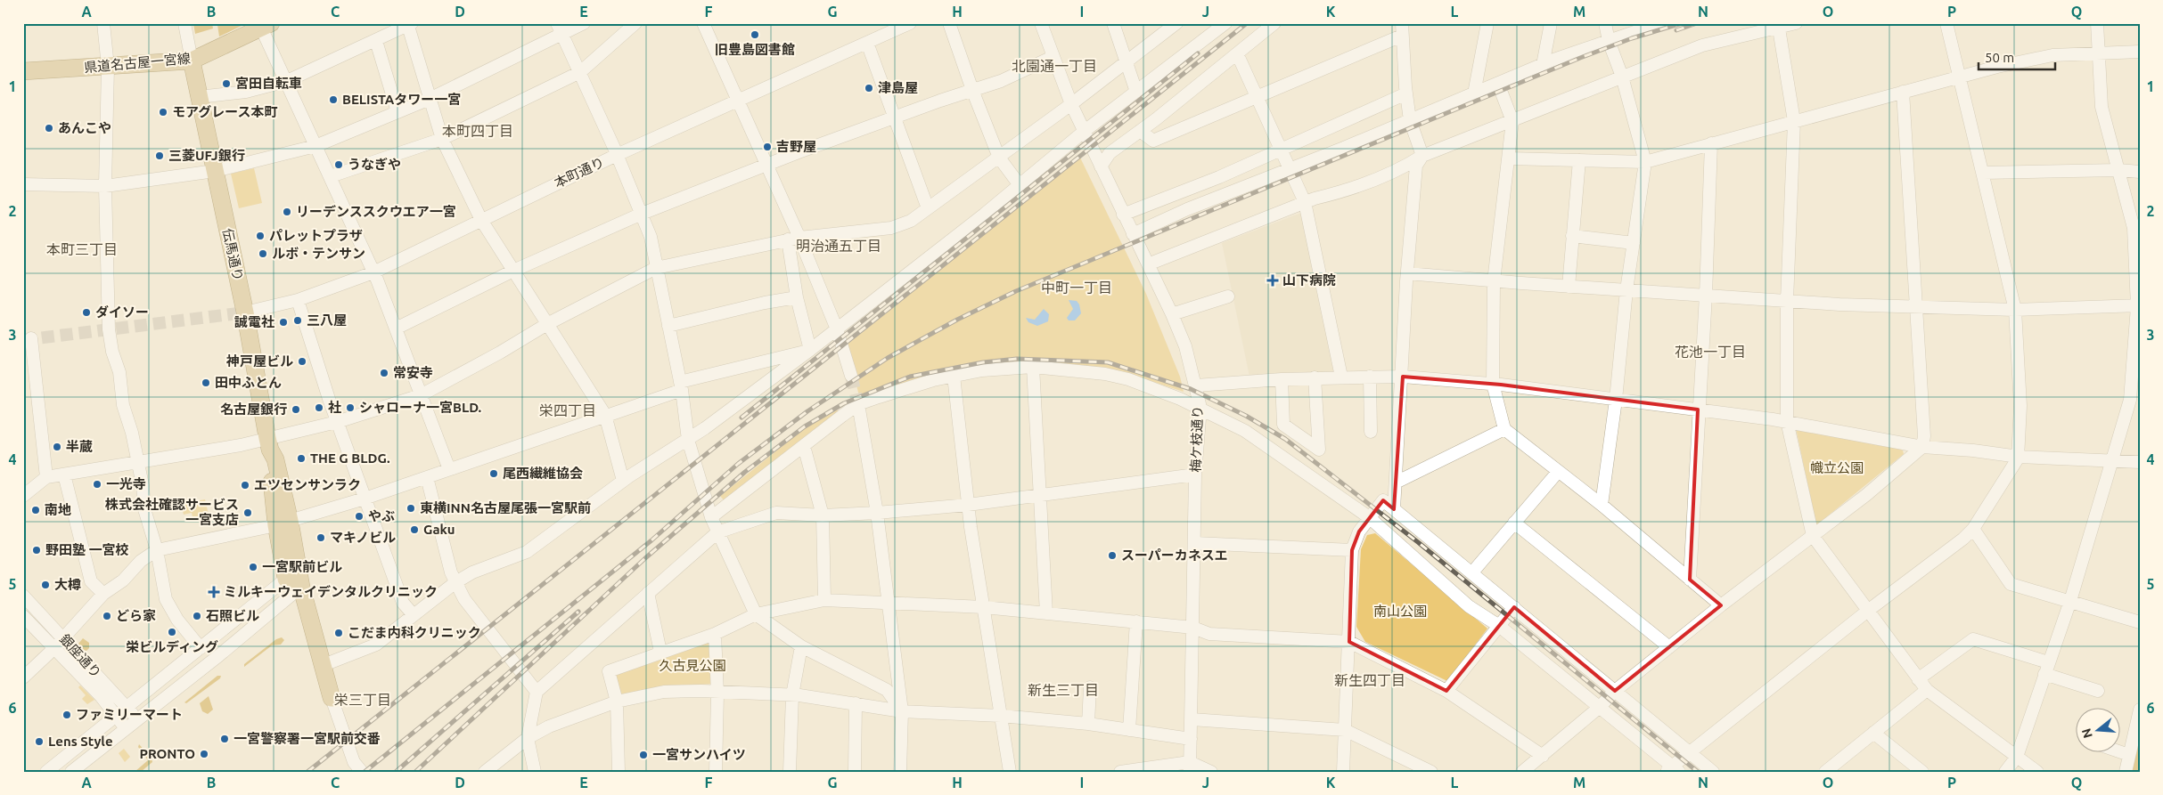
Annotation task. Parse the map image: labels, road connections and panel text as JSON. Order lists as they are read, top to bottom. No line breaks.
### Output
{"streets":{"main road":["県道名古屋一宮線","伝馬通り"],"street":["本町通り","梅ケ枝通り","銀座通り"]},"crossings":[["県道名古屋一宮線","伝馬通り"],["本町通り","伝馬通り"]],"districts":["北園通一丁目","本町四丁目","明治通五丁目","本町三丁目","中町一丁目","花池一丁目","栄四丁目","新生四丁目","新生三丁目","栄三丁目"],"parks":["幟立公園","南山公園","久古見公園"],"places":{"other":["旧豊島図書館","宮田自転車","津島屋","BELISTAタワー一宮","モアグレース本町","あんこや","吉野屋","三菱UFJ銀行","うなぎや","リーデンススクウエア一宮","パレットプラザ","ルボ・テンサン","ダイソー","三八屋","誠電社","神戸屋ビル","常安寺","田中ふとん","社","シャローナ一宮BLD.","名古屋銀行","半蔵","THE G BLDG.","尾西繊維協会","一光寺","エツセンサンラク","東横INN名古屋尾張一宮駅前","南地","株式会社確認サービス 一宮支店","やぶ","Gaku","マキノビル","野田塾 一宮校","スーパーカネスエ","一宮駅前ビル","大樽","どら家","石照ビル","栄ビルディング","こだま内科クリニック","ファミリーマート","一宮警察署一宮駅前交番","Lens Style","PRONTO","一宮サンハイツ"],"health":["山下病院","ミルキーウェイデンタルクリニック"]},"scale_bar":"50 m","north":"left","grid":{"columns":["A","B","C","D","E","F","G","H","I","J","K","L","M","N","O","P","Q"],"rows":["1","2","3","4","5","6"]}}
